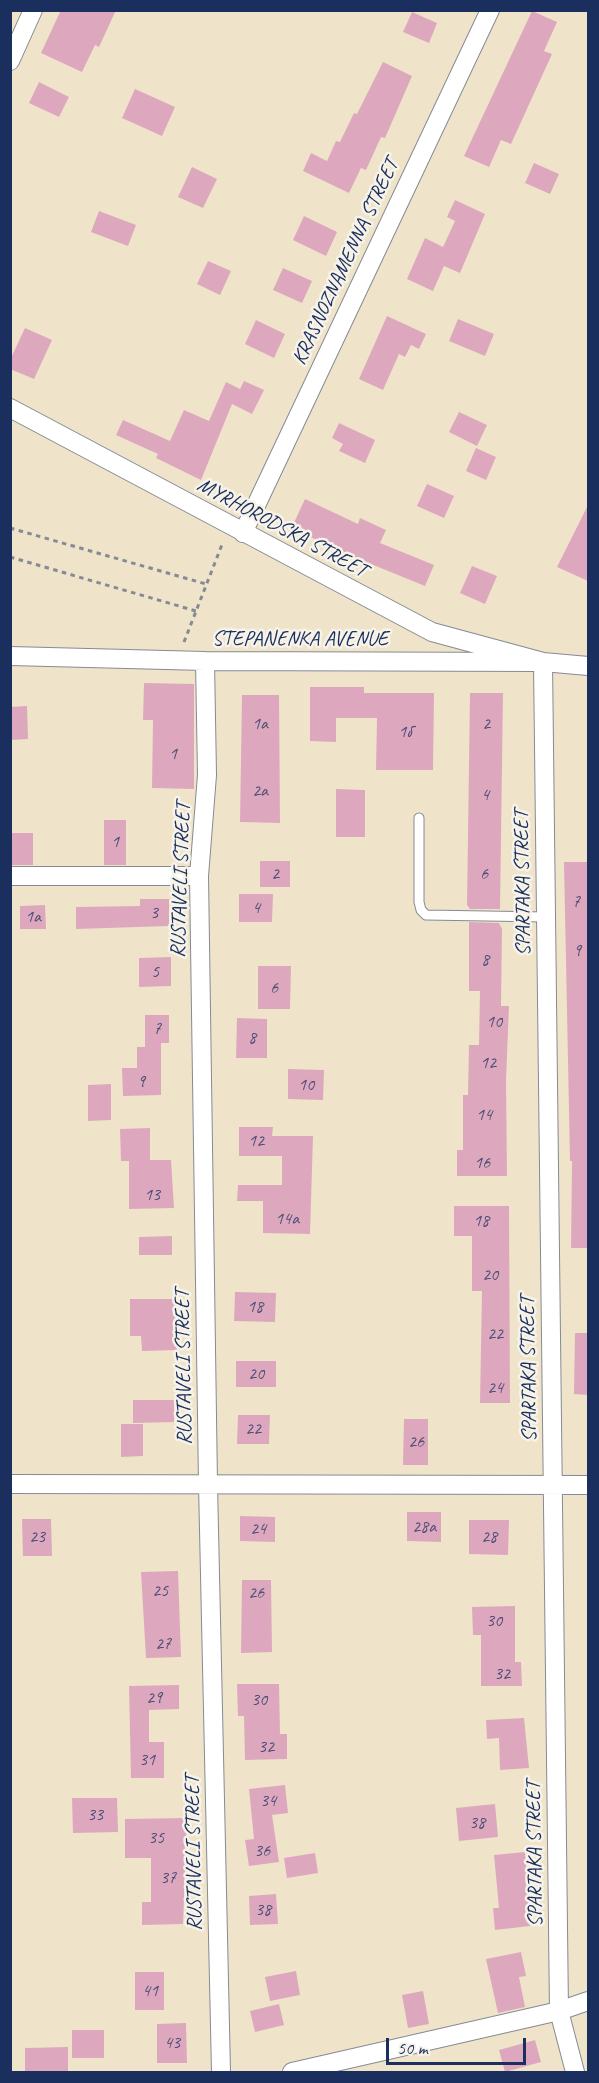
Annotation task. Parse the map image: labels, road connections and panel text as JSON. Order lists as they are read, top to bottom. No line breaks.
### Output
{"streets":{"street":["KRASNOZNAMENNA STREET","MYRHORODSKA STREET","STEPANENKA AVENUE","RUSTAVELI STREET","SPARTAKA STREET"]},"crossings":[["KRASNOZNAMENNA STREET","MYRHORODSKA STREET"],["MYRHORODSKA STREET","STEPANENKA AVENUE"],["MYRHORODSKA STREET","SPARTAKA STREET"],["STEPANENKA AVENUE","RUSTAVELI STREET"],["STEPANENKA AVENUE","SPARTAKA STREET"]],"house_numbers":["1а","2","1б","1","2а","4","1","2","6","7","4","3","1а","9","8","5","6","10","7","8","12","9","10","14","12","16","13","14а","18","20","18","22","20","24","22","26","28а","24","23","28","25","26","30","27","32","29","30","32","31","34","33","38","35","36","37","38","41","43"],"scale_bar":"50 m"}
